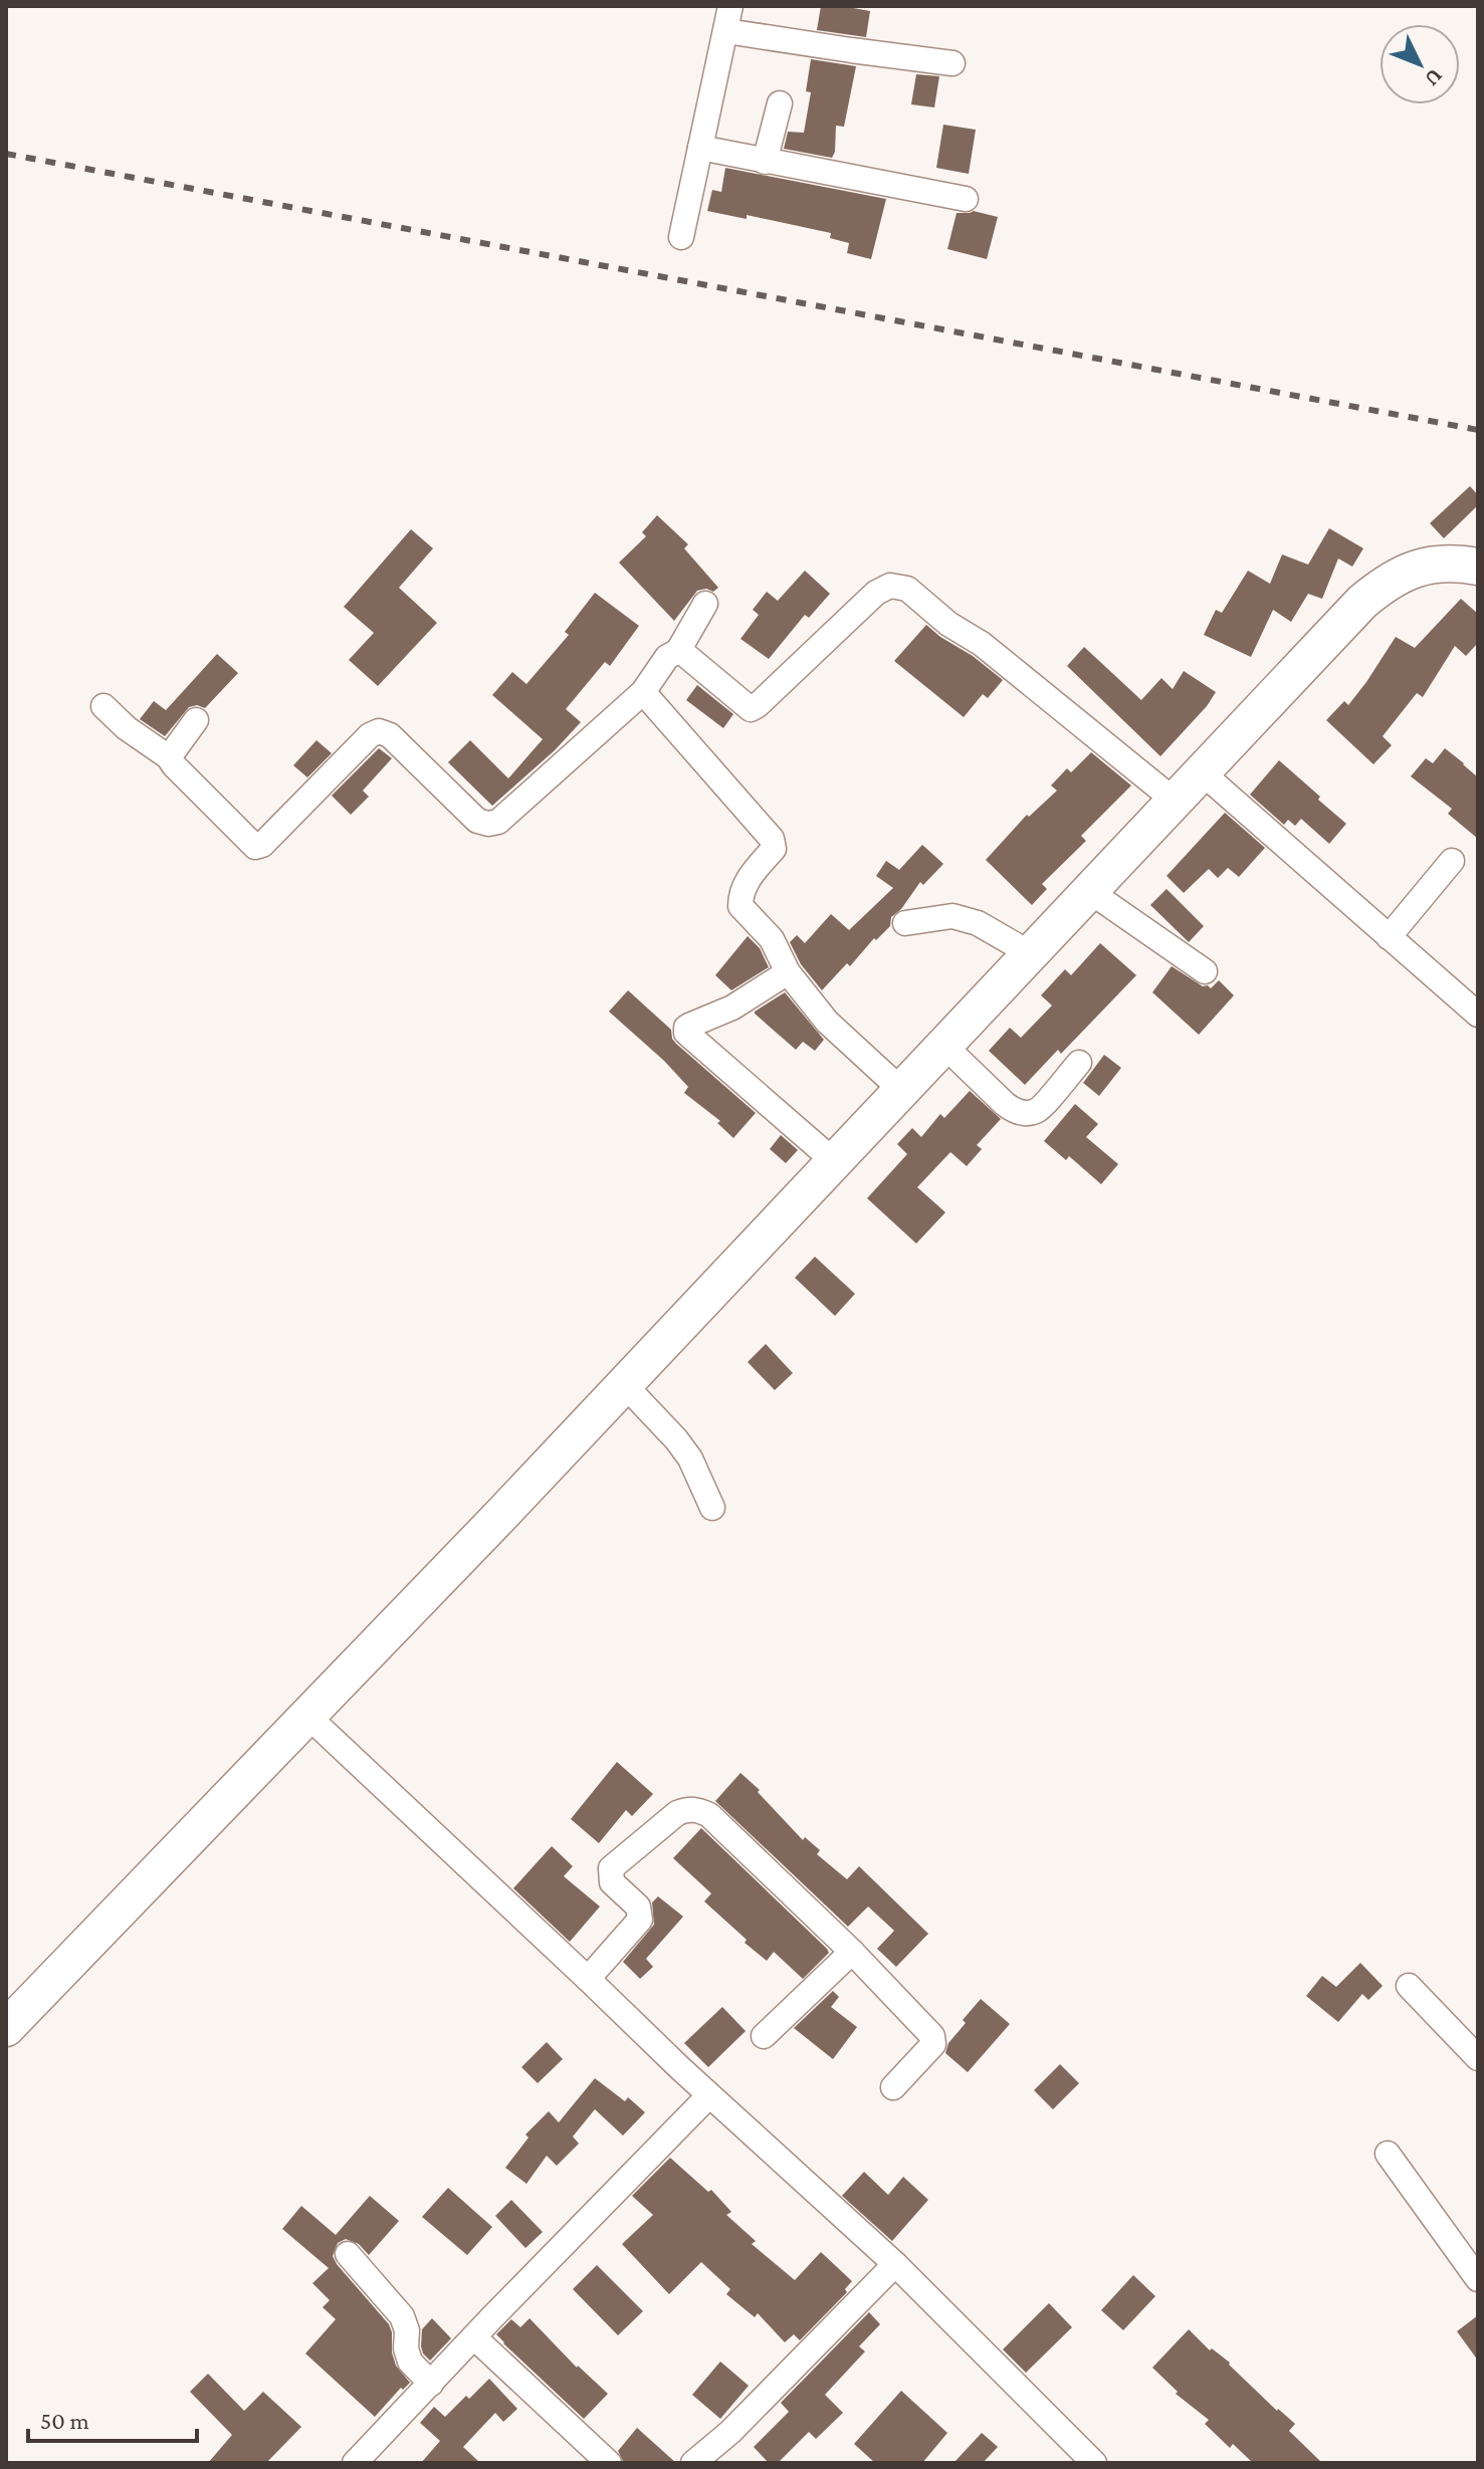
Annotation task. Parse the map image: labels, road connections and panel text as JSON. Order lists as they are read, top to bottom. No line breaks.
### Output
{"scale_bar":"50 m","north":"bottom right"}
